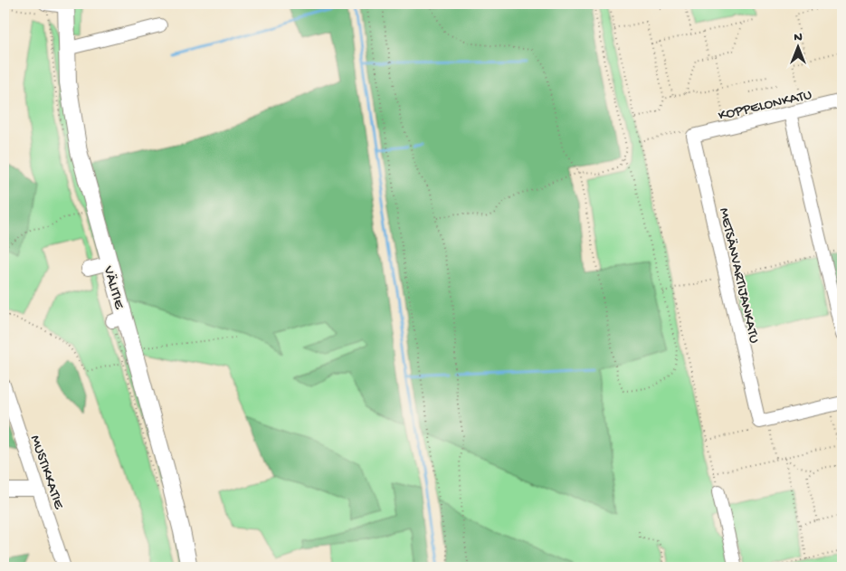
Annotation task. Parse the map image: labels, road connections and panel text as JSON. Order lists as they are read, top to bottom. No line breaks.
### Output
{"streets":{"main road":["VÄLITIE"],"street":["KOPPELONKATU","METSÄNVARTIJANKATU","MUSTIKKATIE"]},"crossings":[["KOPPELONKATU","METSÄNVARTIJANKATU"]],"north":"top"}
